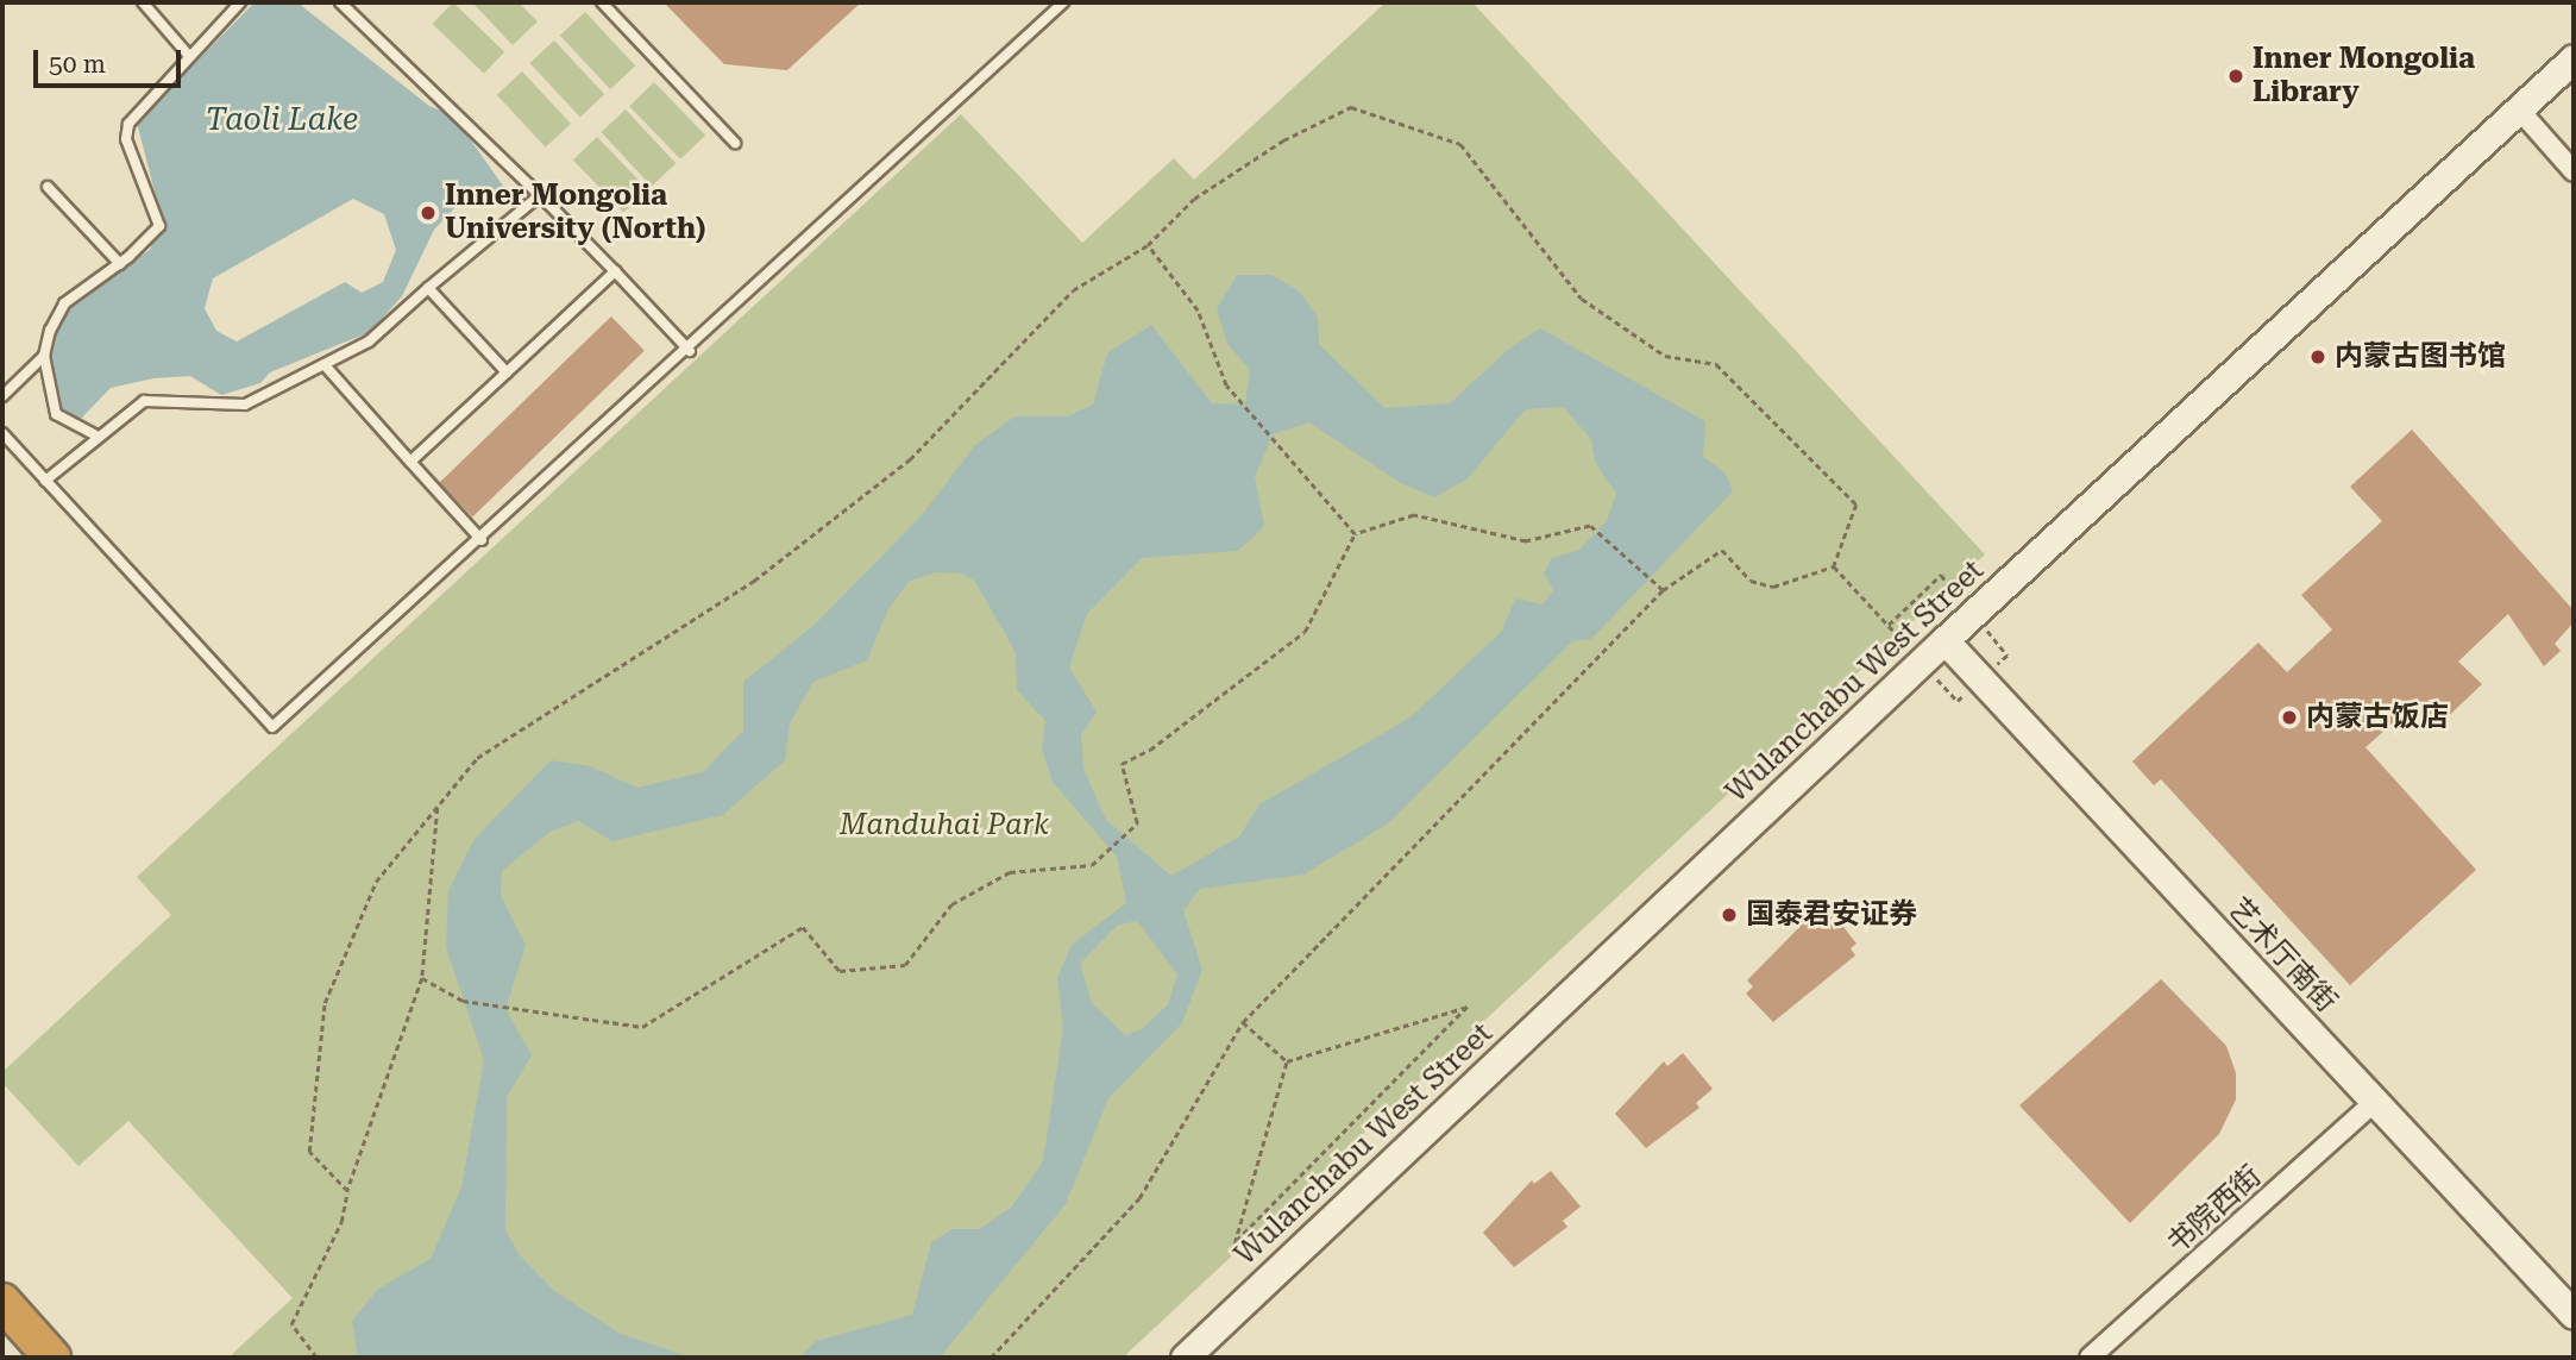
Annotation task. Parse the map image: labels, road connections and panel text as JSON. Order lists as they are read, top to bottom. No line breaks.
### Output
{"streets":{"street":["Wulanchabu West Street","艺术厅南街","书院西街"]},"crossings":[["Wulanchabu West Street","艺术厅南街"],["艺术厅南街","书院西街"]],"water":["Taoli Lake"],"parks":["Manduhai Park"],"places":["Inner Mongolia Library","Inner Mongolia University (North)","内蒙古图书馆","内蒙古饭店","国泰君安证券"],"scale_bar":"50 m"}
